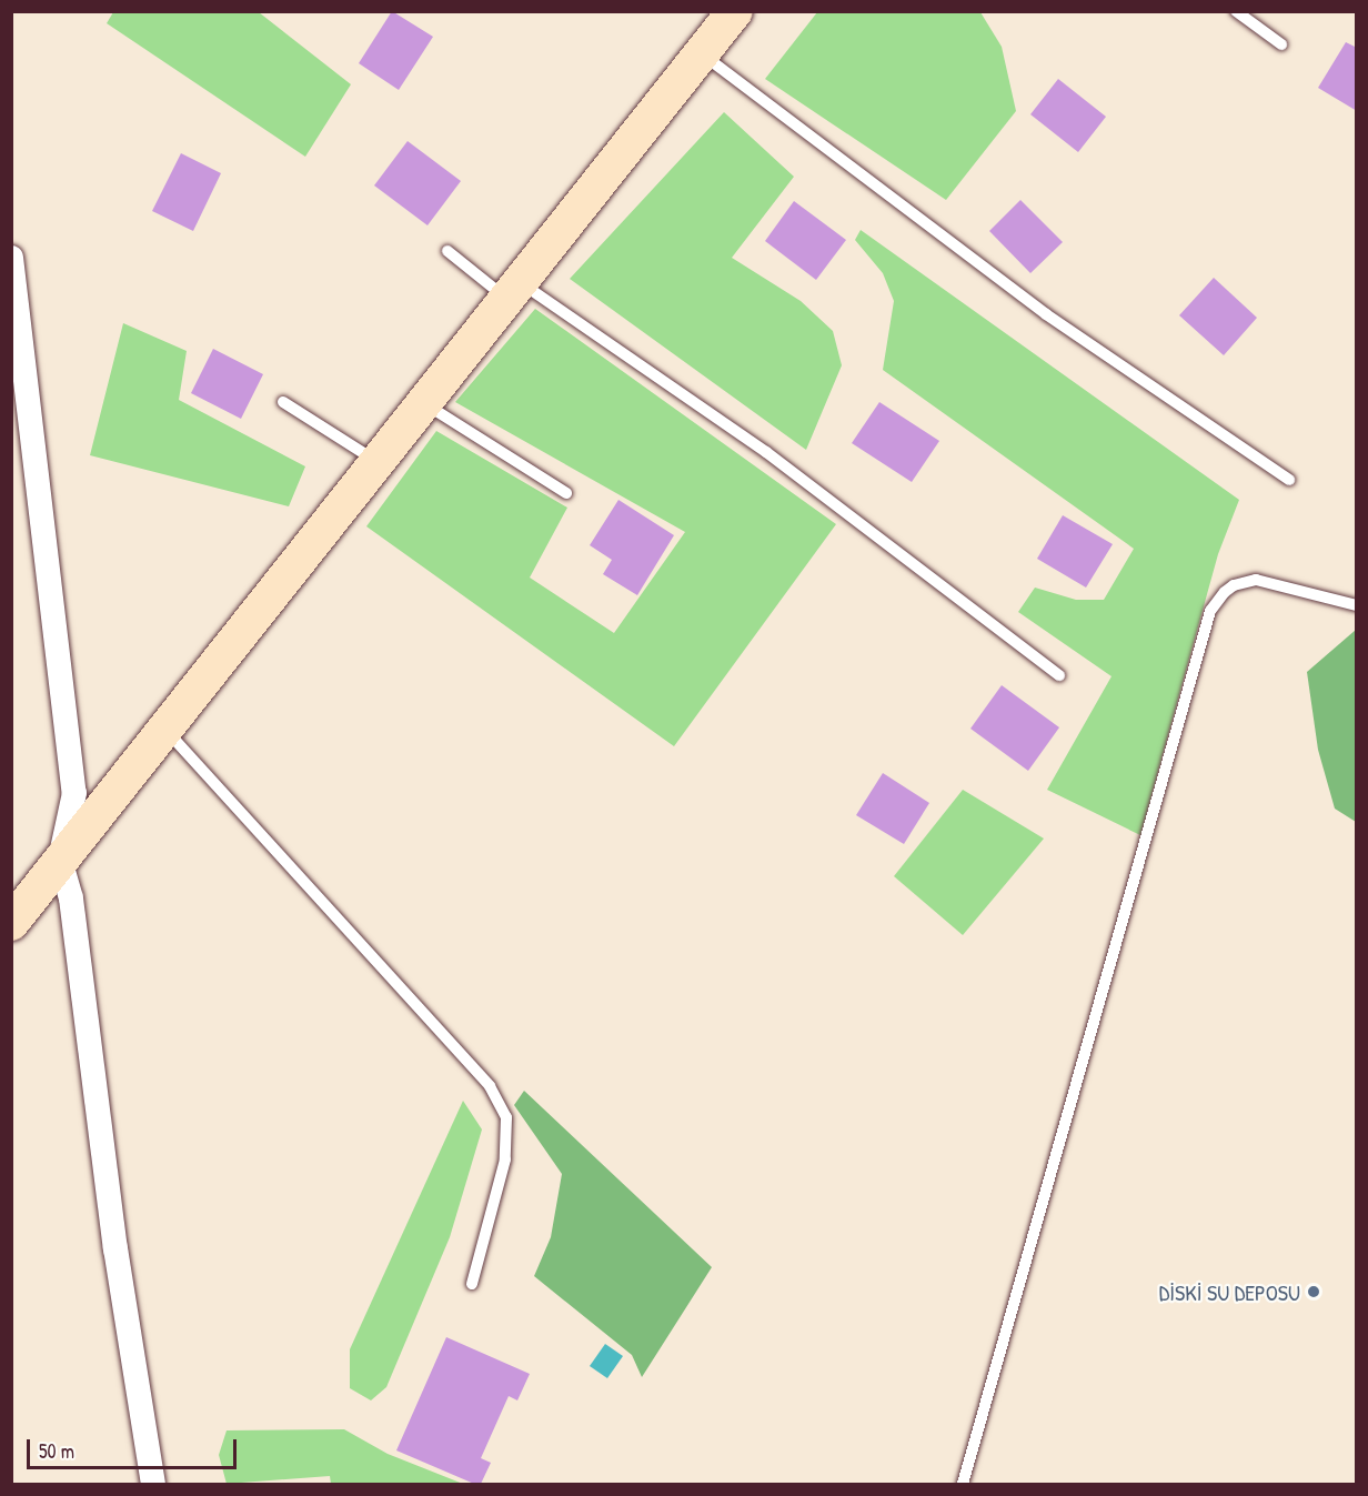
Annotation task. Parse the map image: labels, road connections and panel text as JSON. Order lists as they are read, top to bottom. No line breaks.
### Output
{"places":["DİSKİ SU DEPOSU"],"scale_bar":"50 m"}
